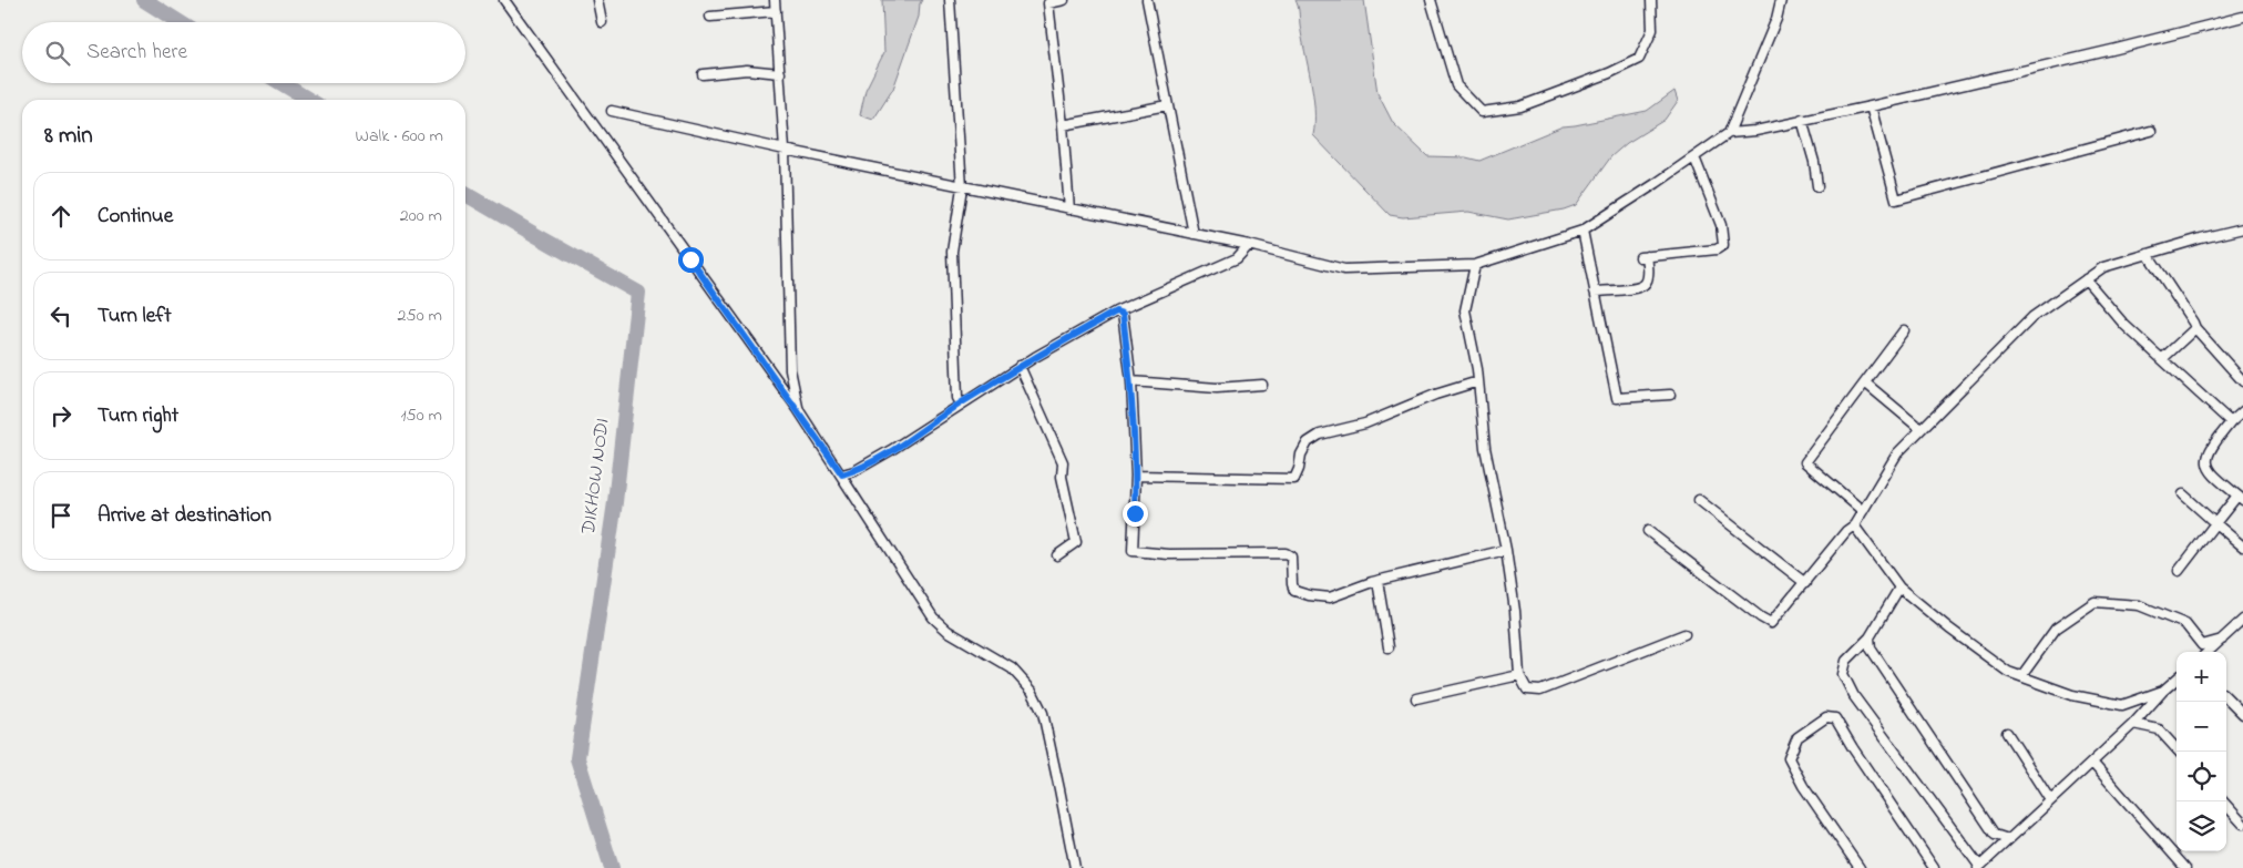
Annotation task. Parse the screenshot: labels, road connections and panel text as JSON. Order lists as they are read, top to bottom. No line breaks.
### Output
{"water":["DIKHOW NODI"],"page":{"search":"Search here","heading":["8 min","Walk · 600 m"],"list":[["Continue","200 m"],["Turn left","250 m"],["Turn right","150 m"],"Arrive at destination"],"map_buttons":["+","−"]}}
